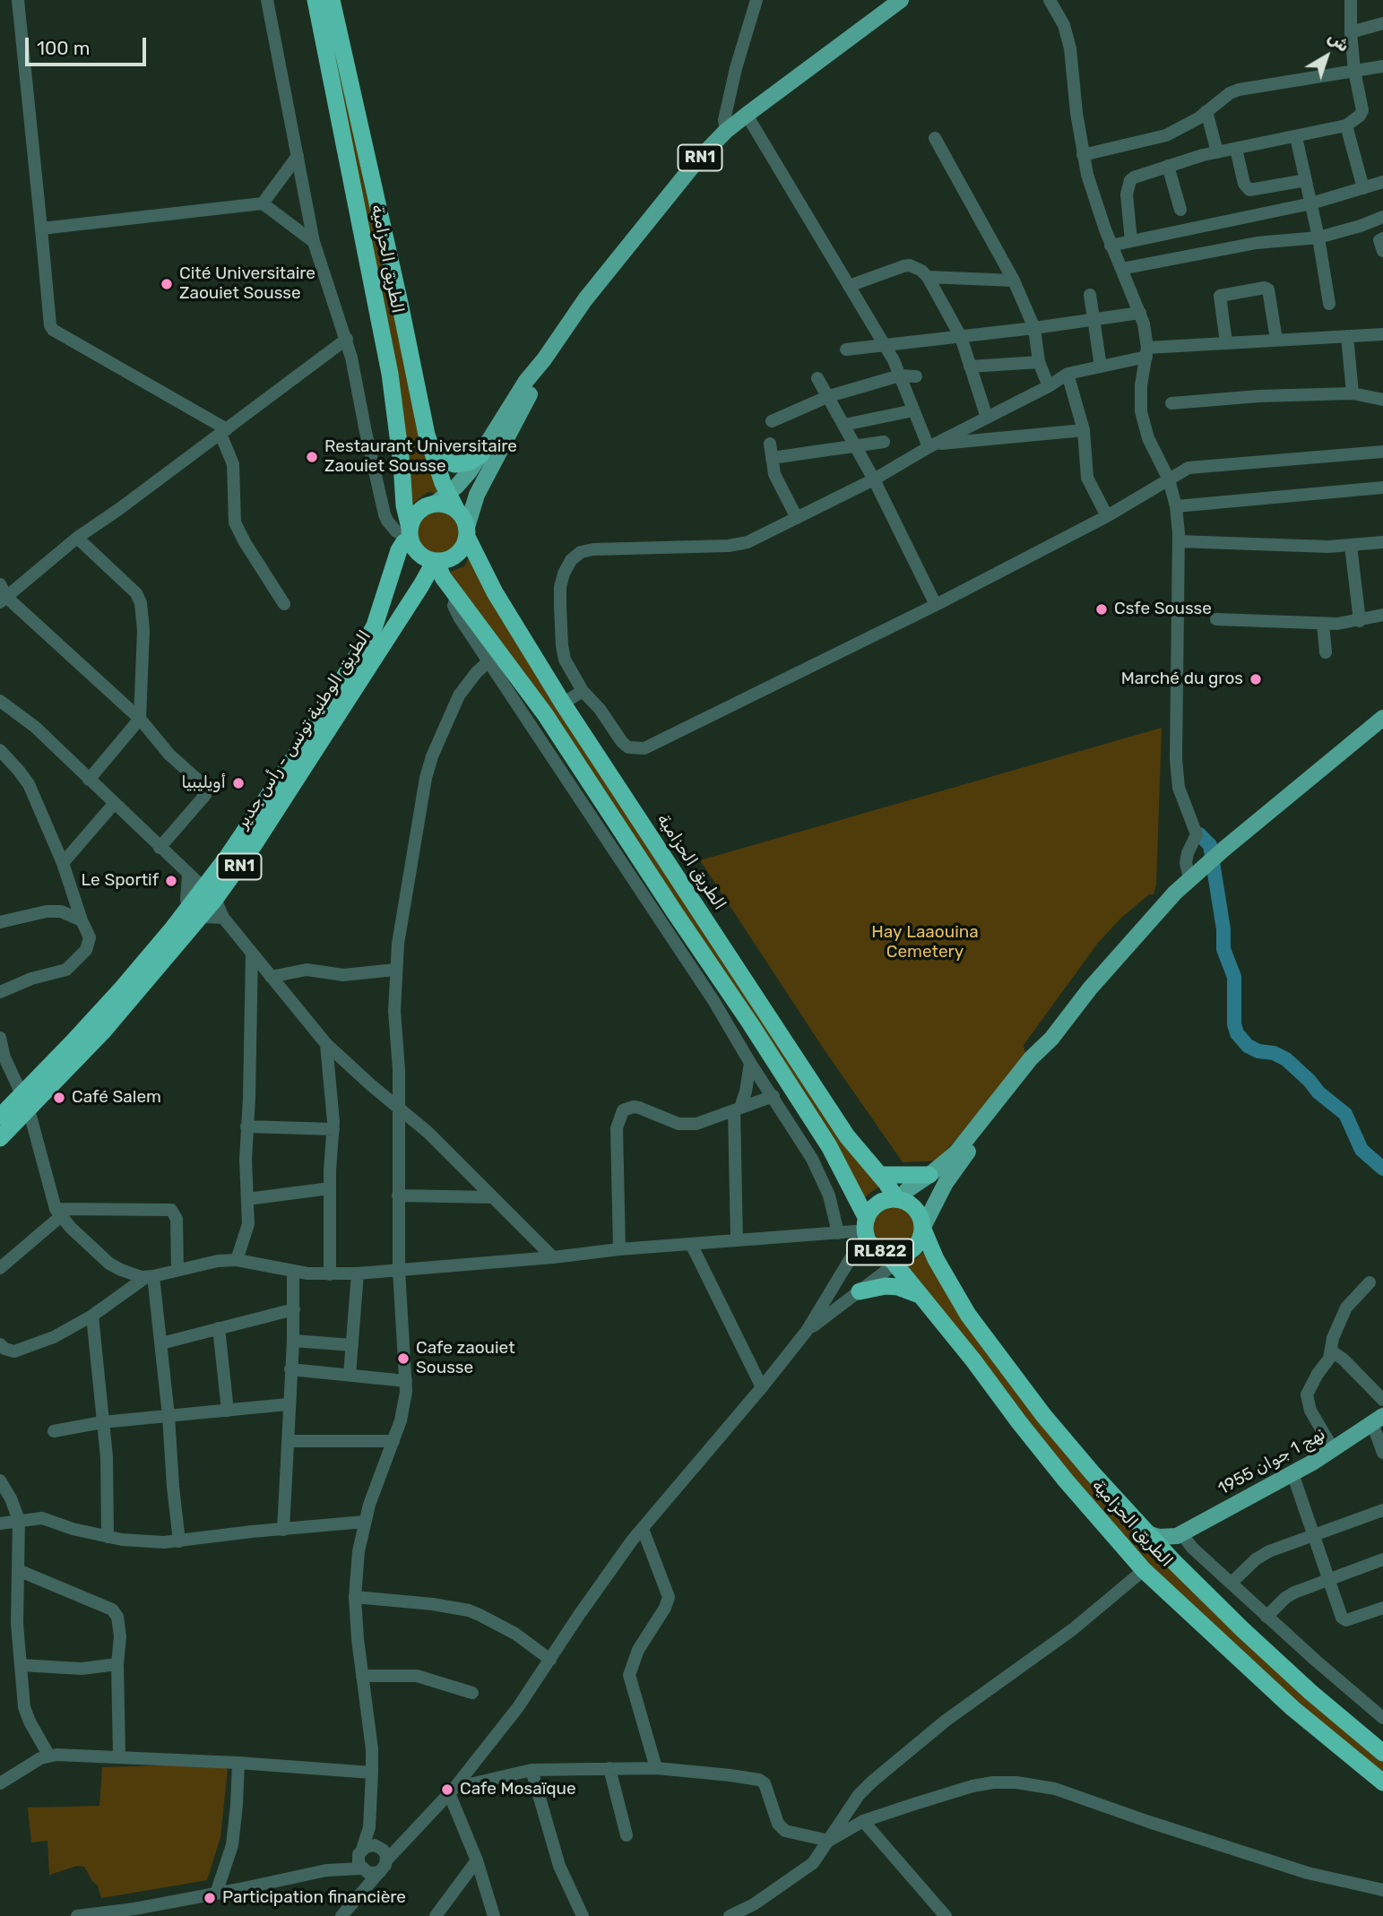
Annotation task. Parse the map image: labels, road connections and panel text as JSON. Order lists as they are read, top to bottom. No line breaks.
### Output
{"streets":{"highway":["RN1","الطريق الحزامية","الطريق الوطنية تونس - رأس جدير","RL822"],"main road":["نهج 1 جوان 1955"]},"crossings":[["RN1","الطريق الحزامية"],["RN1","الطريق الوطنية تونس - رأس جدير"],["الطريق الحزامية","الطريق الوطنية تونس - رأس جدير"],["الطريق الحزامية","RL822"]],"parks":["Hay Laaouina Cemetery"],"places":["Cité Universitaire Zaouiet Sousse","Restaurant Universitaire Zaouiet Sousse","Csfe Sousse","Marché du gros","أويليبيا","Le Sportif","Café Salem","Cafe zaouiet Sousse","Cafe Mosaïque","Participation financière"],"scale_bar":"100 m","north":"top right"}
